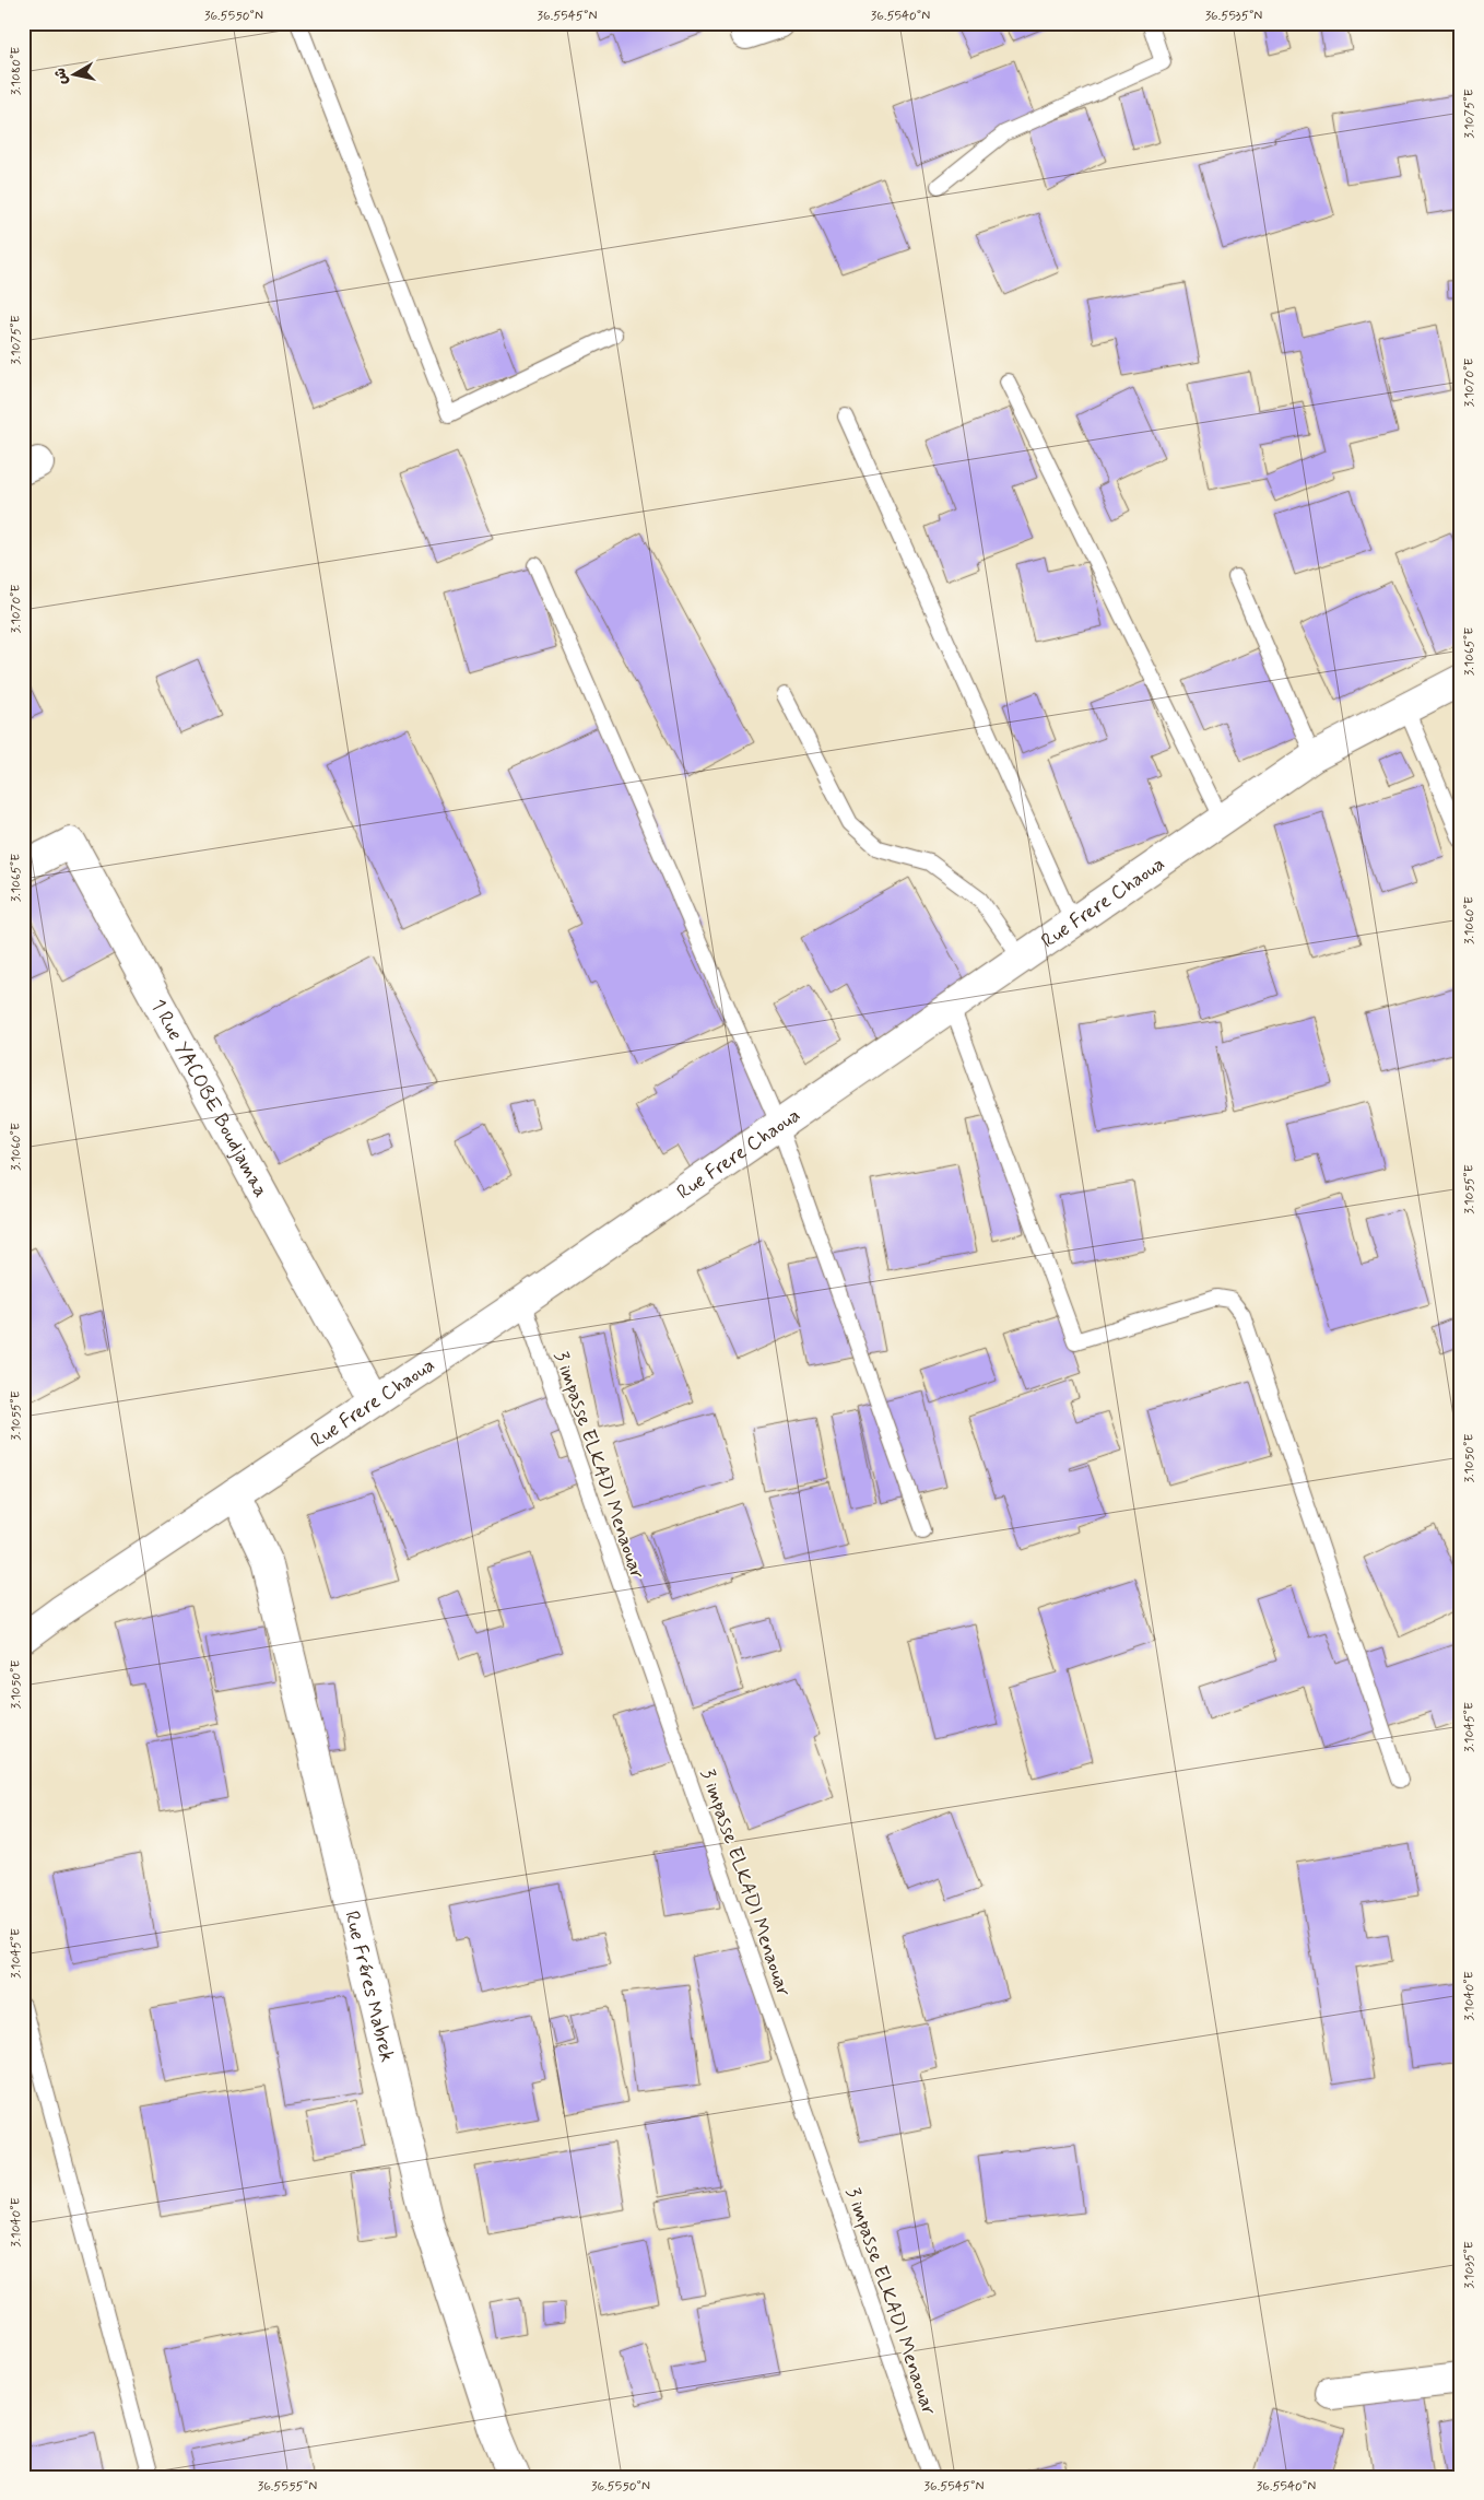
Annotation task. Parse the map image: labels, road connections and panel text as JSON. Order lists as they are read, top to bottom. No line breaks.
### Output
{"streets":{"street":["Rue Frere Chaoua","1 Rue YACOBE Boudjamaa","Rue Fréres Mabrek"],"lane":["3 impasse ELKADI Menaouar"]},"crossings":[["Rue Frere Chaoua","1 Rue YACOBE Boudjamaa"],["Rue Frere Chaoua","3 impasse ELKADI Menaouar"],["Rue Frere Chaoua","Rue Fréres Mabrek"]],"north":"left","coordinates":["36.5550°N","36.5545°N","36.5540°N","36.5535°N","3.1080°E","3.1075°E","3.1070°E","3.1065°E","3.1060°E","3.1055°E","3.1050°E","3.1045°E","3.1040°E","3.1035°E","36.5555°N"]}
